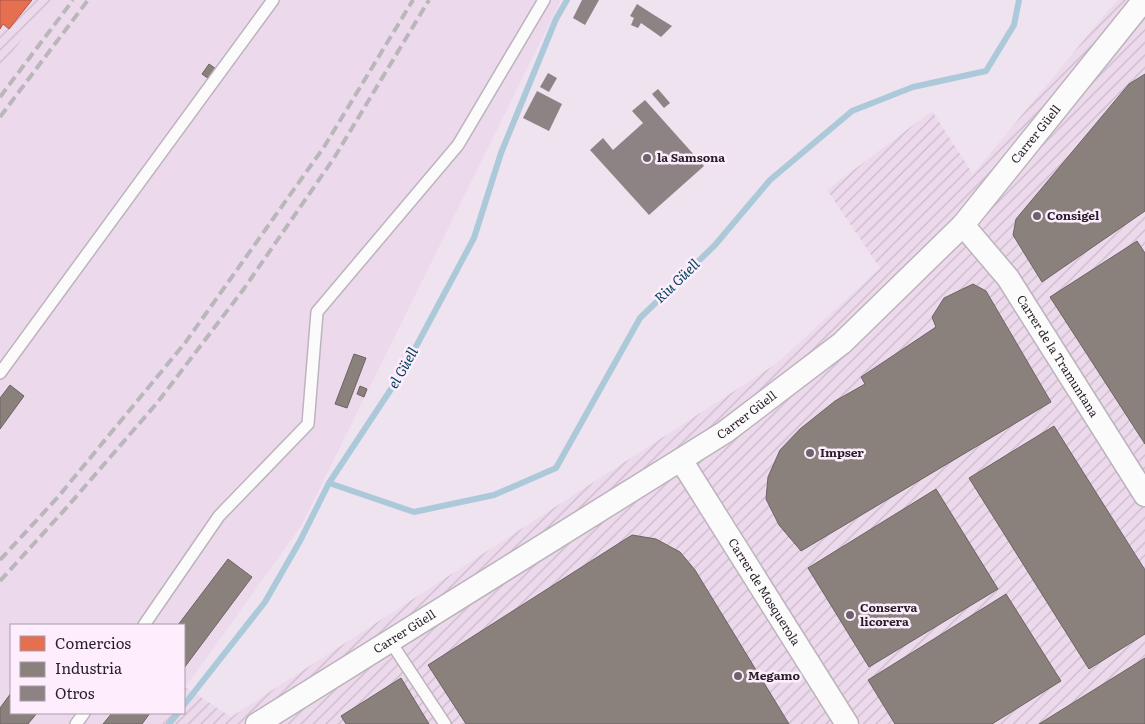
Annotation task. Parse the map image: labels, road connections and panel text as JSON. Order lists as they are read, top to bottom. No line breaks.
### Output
{"streets":{"street":["Carrer Güell","Carrer de la Tramuntana","Carrer de Mosquerola"]},"crossings":[["Carrer Güell","Carrer de la Tramuntana"],["Carrer Güell","Carrer de Mosquerola"]],"water":["Riu Güell","el Güell"],"places":["la Samsona","Consigel","Impser","Conserva licorera","Megamo"],"legend":["Comercios","Industria","Otros"]}
